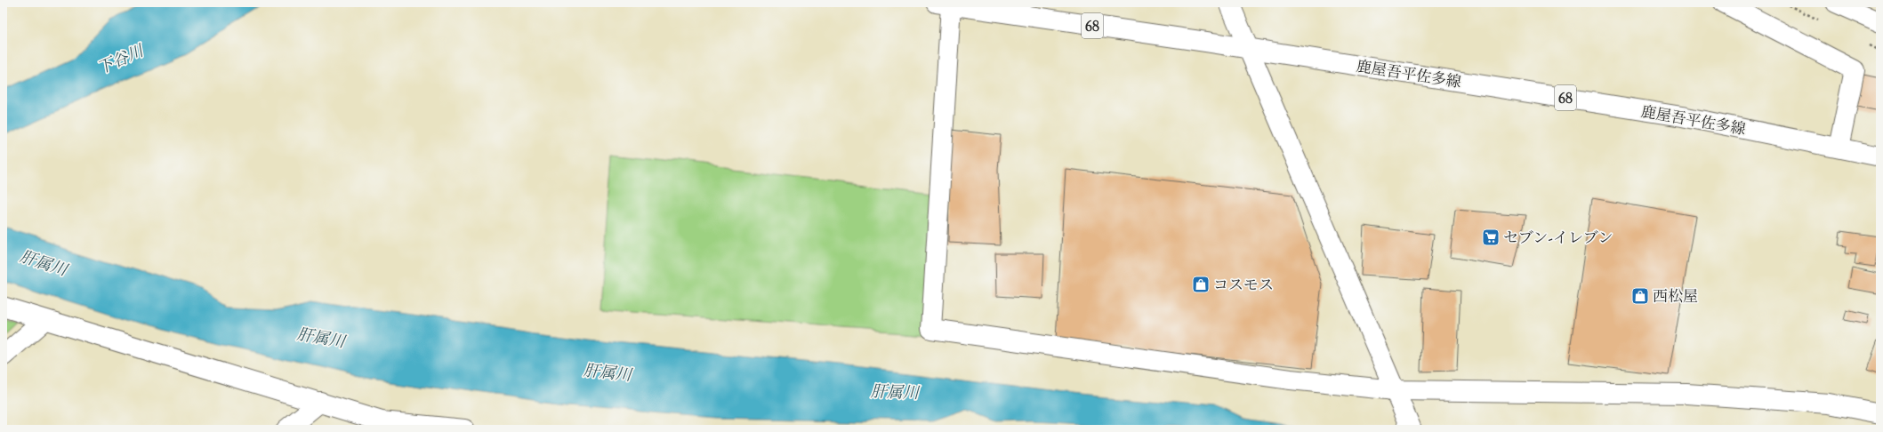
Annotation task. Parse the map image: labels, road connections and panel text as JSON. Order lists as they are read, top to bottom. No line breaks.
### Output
{"streets":{"street":["68","鹿屋吾平佐多線"]},"water":["下谷川","肝属川"],"places":{"supermarket":["セブン-イレブン"],"shop":["コスモス","西松屋"]}}
